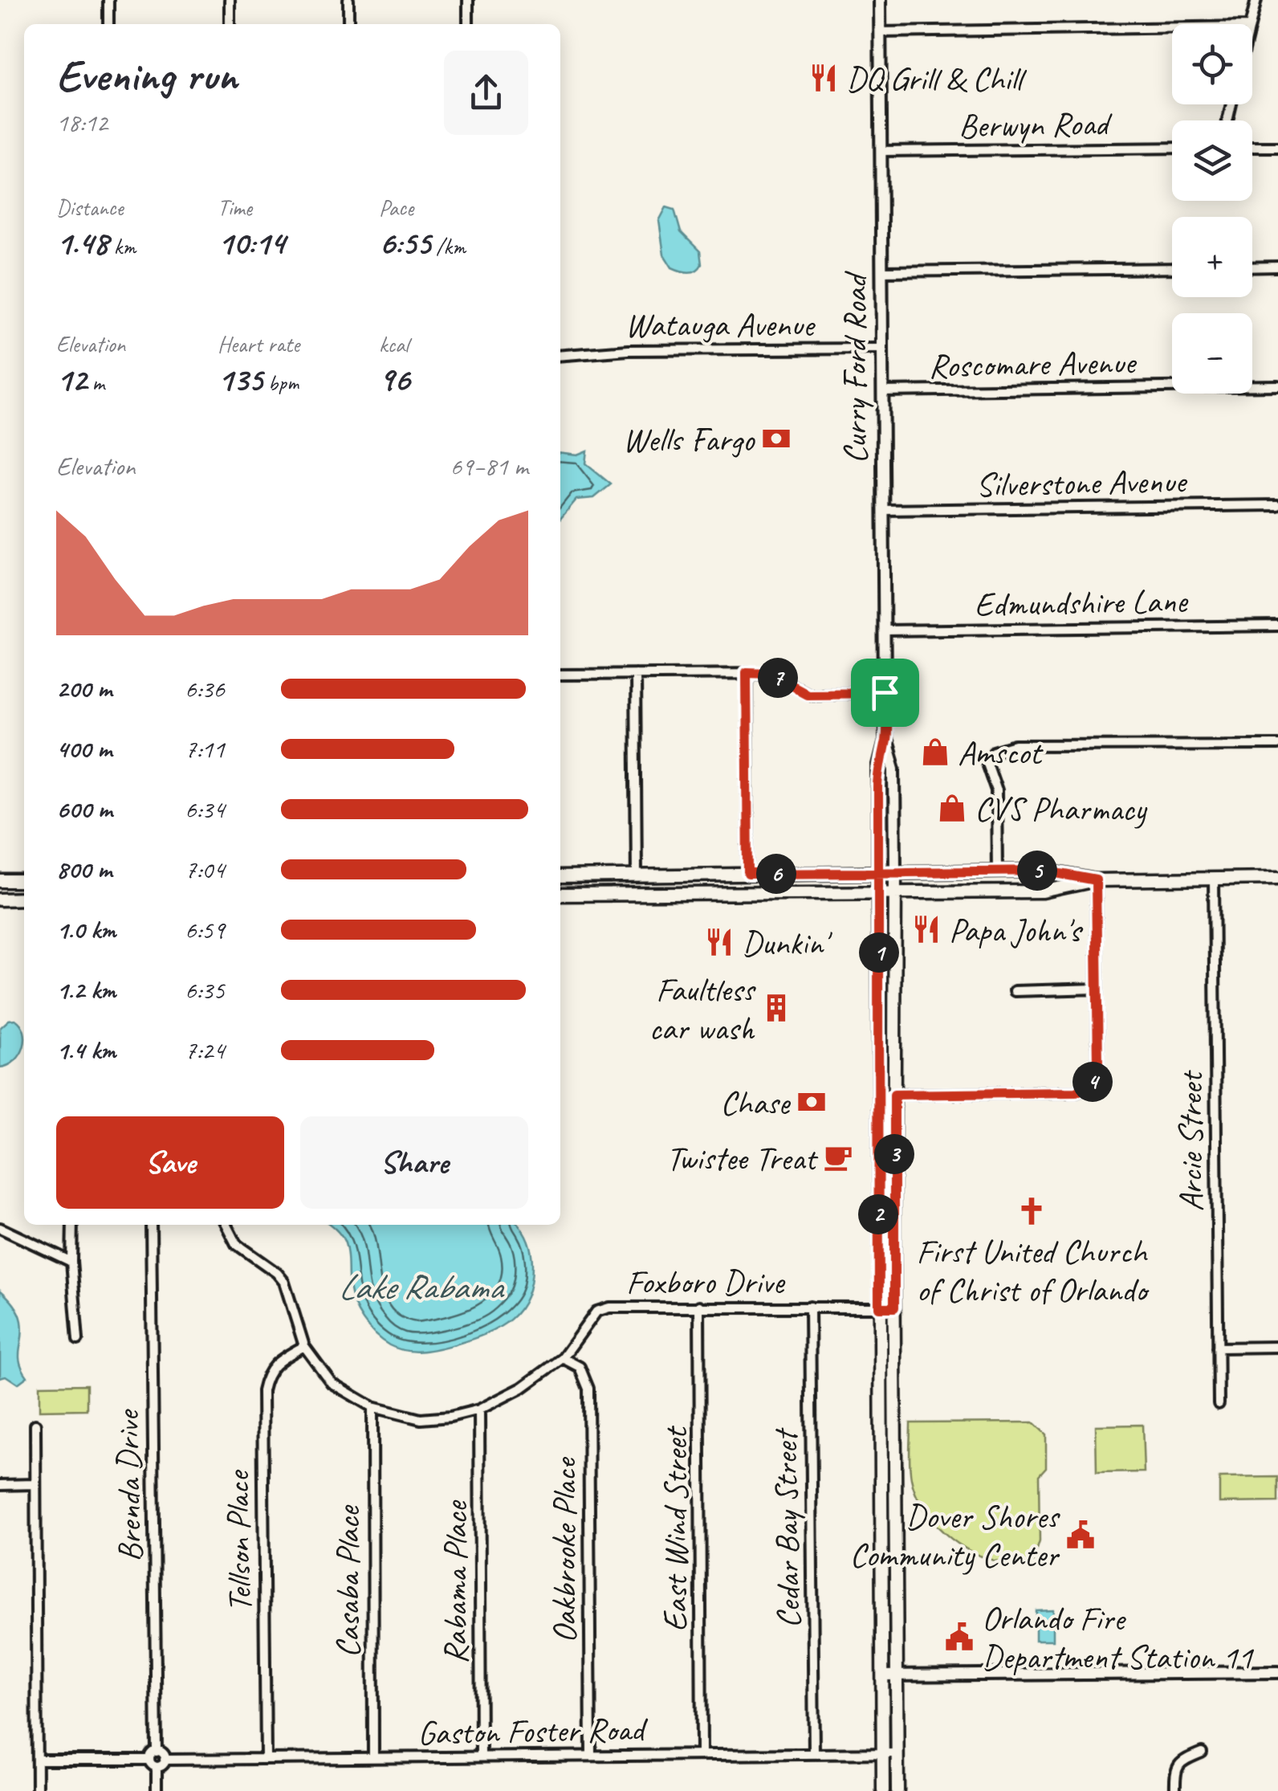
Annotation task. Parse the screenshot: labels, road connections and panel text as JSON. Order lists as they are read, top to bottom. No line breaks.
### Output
{"streets":{"main road":["Curry Ford Road"],"street":["Berwyn Road","Watauga Avenue","Roscomare Avenue","Silverstone Avenue","Edmundshire Lane","Arcie Street","Foxboro Drive","Brenda Drive","East Wind Street","Cedar Bay Street","Tellson Place","Oakbrooke Place","Casaba Place","Rabama Place","Gaston Foster Road"]},"crossings":[["Berwyn Road","Curry Ford Road"],["Watauga Avenue","Curry Ford Road"],["Roscomare Avenue","Curry Ford Road"],["Curry Ford Road","Silverstone Avenue"],["Curry Ford Road","Edmundshire Lane"],["Curry Ford Road","Foxboro Drive"],["Curry Ford Road","Gaston Foster Road"],["Foxboro Drive","East Wind Street"],["Foxboro Drive","Cedar Bay Street"],["Foxboro Drive","Tellson Place"],["Foxboro Drive","Oakbrooke Place"],["Foxboro Drive","Casaba Place"],["Foxboro Drive","Rabama Place"],["Brenda Drive","Gaston Foster Road"],["East Wind Street","Gaston Foster Road"],["Cedar Bay Street","Gaston Foster Road"],["Tellson Place","Gaston Foster Road"],["Oakbrooke Place","Gaston Foster Road"],["Casaba Place","Gaston Foster Road"],["Rabama Place","Gaston Foster Road"]],"water":["Lake Rabama"],"places":{"restaurant":["DQ Grill & Chill","Papa John's","Dunkin'"],"bank":["Wells Fargo","Chase"],"shop":["Amscot","CVS Pharmacy"],"building":["Faultless car wash"],"cafe":["Twistee Treat"],"church":["First United Church of Christ of Orlando"],"public building":["Dover Shores Community Center","Orlando Fire Department Station 11"]},"page":{"map_buttons":["+","−"],"heading":["Evening run","18:12"],"stats":[["Distance","1.48 km"],["Time","10:14"],["Pace","6:55 /km"],["Elevation","12 m"],["Heart rate","135 bpm"],["kcal","96"]],"chart":["Elevation","69–81 m"],"pins":["7","5","6","1","4","3","2"],"list":[{"name":"200 m","note":"6:36"},{"name":"400 m","note":"7:11"},{"name":"600 m","note":"6:34"},{"name":"800 m","note":"7:04"},{"name":"1.0 km","note":"6:59"},{"name":"1.2 km","note":"6:35"},{"name":"1.4 km","note":"7:24"}],"buttons":["Save","Share"]}}
